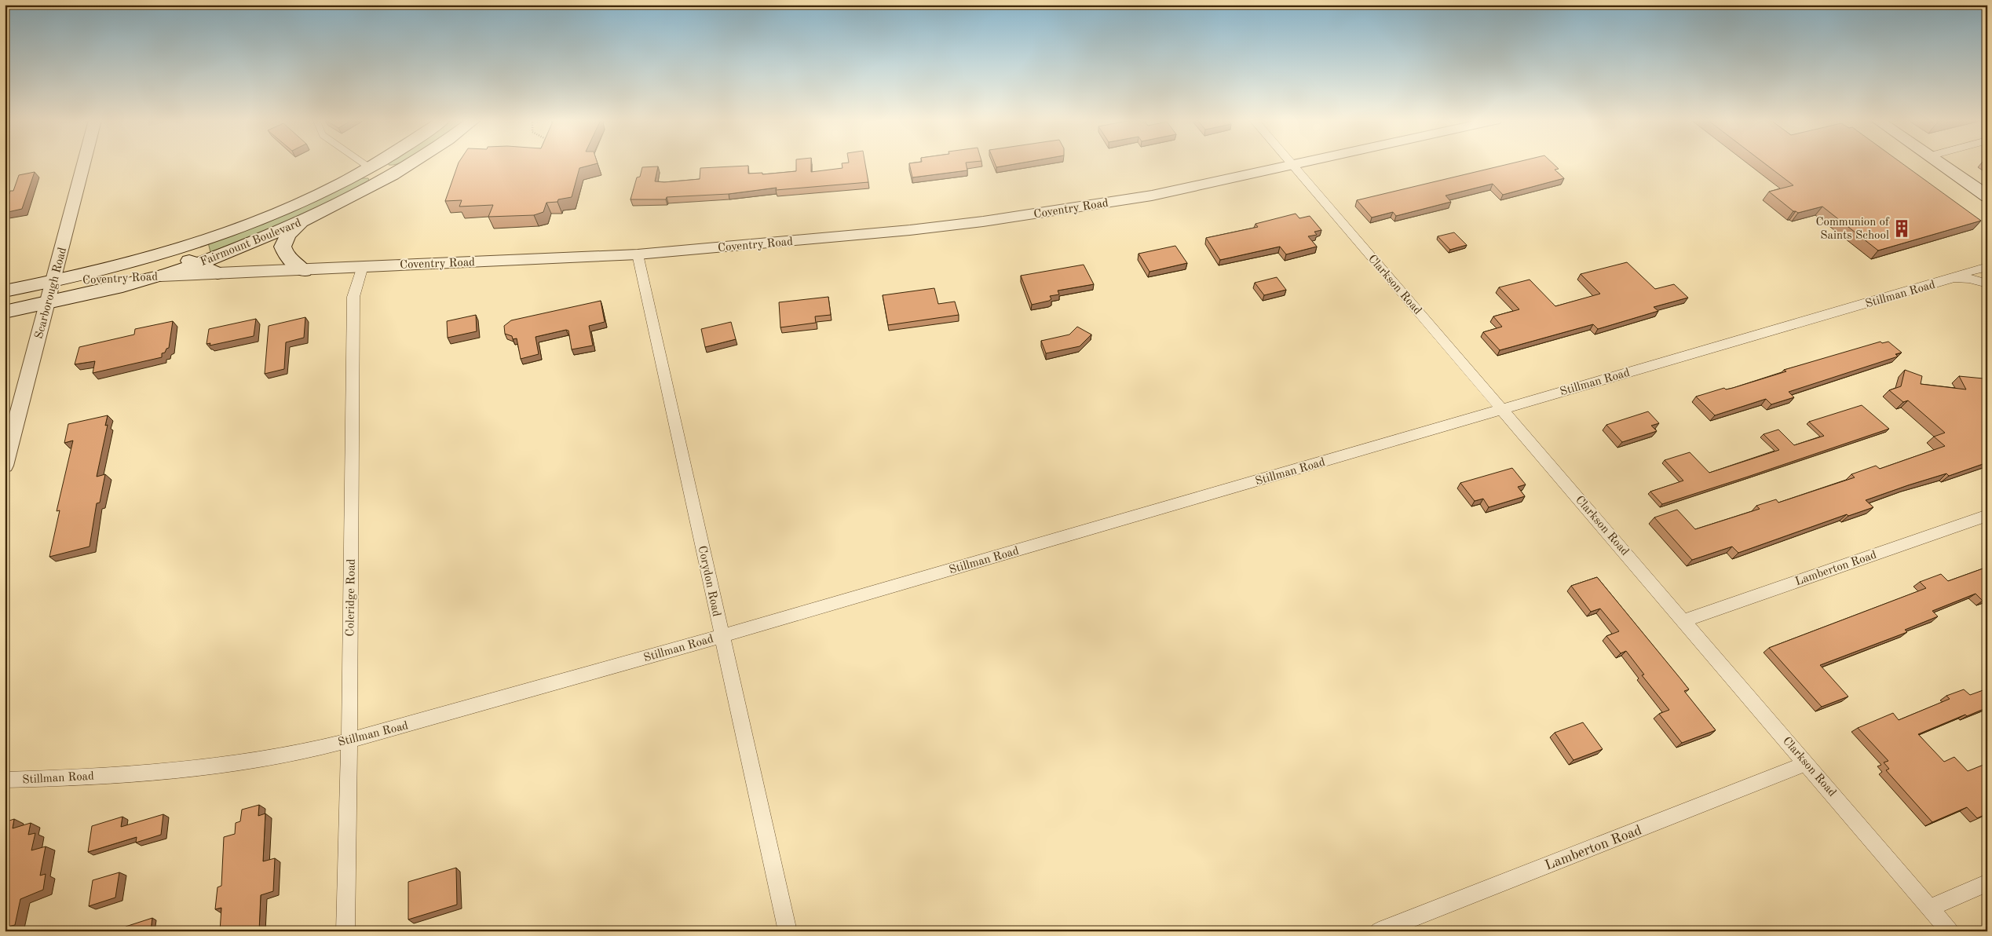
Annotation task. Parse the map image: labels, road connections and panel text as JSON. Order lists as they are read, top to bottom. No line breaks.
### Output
{"streets":{"main road":["Coventry Road","Fairmount Boulevard"],"street":["Clarkson Road","Scarborough Road","Stillman Road","Lamberton Road","Corydon Road","Coleridge Road"]},"crossings":[["Coventry Road","Fairmount Boulevard"],["Coventry Road","Clarkson Road"],["Coventry Road","Scarborough Road"],["Coventry Road","Corydon Road"],["Coventry Road","Coleridge Road"],["Fairmount Boulevard","Scarborough Road"],["Clarkson Road","Stillman Road"],["Clarkson Road","Lamberton Road"],["Stillman Road","Corydon Road"],["Stillman Road","Coleridge Road"]],"places":{"building":["Communion of Saints School"]}}
